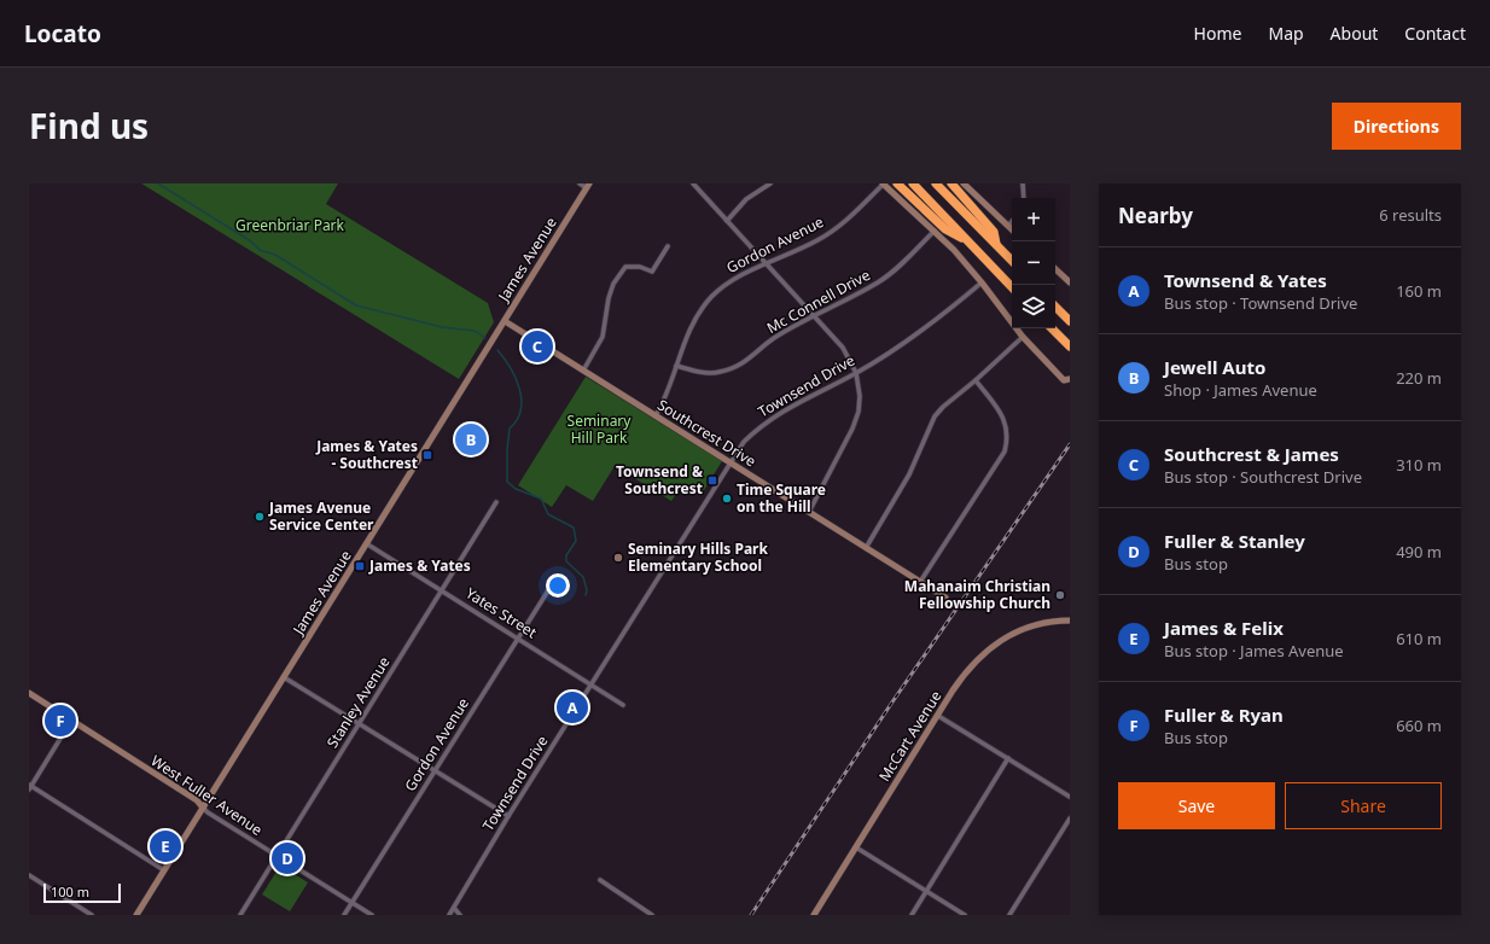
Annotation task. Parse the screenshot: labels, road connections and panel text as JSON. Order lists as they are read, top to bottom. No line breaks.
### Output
{"streets":{"main road":["James Avenue","Southcrest Drive","McCart Avenue","West Fuller Avenue"],"street":["Gordon Avenue","Mc Connell Drive","Townsend Drive","Yates Street","Stanley Avenue"]},"crossings":[["Gordon Avenue","Mc Connell Drive"],["Gordon Avenue","Southcrest Drive"],["Gordon Avenue","Yates Street"],["Gordon Avenue","West Fuller Avenue"],["James Avenue","Southcrest Drive"],["James Avenue","Yates Street"],["James Avenue","West Fuller Avenue"],["Townsend Drive","Southcrest Drive"],["Townsend Drive","Yates Street"],["Yates Street","Stanley Avenue"],["Stanley Avenue","West Fuller Avenue"]],"parks":["Greenbriar Park","Seminary Hill Park"],"places":{"transit":["James & Yates - Southcrest","Townsend & Southcrest","James & Yates"],"other":["Time Square on the Hill","James Avenue Service Center","Seminary Hills Park Elementary School","Mahanaim Christian Fellowship Church"]},"scale_bar":"100 m","page":{"header":"Locato","nav":["Home","Map","About","Contact"],"title":"Find us","buttons":["Directions",["Save","Share"]],"heading":["Nearby","6 results"],"map_buttons":["+","−"],"list":[{"mark":"A","name":"Townsend & Yates","note":"Bus stop · Townsend Drive","value":"160 m"},{"mark":"B","name":"Jewell Auto","note":"Shop · James Avenue","value":"220 m"},{"mark":"C","name":"Southcrest & James","note":"Bus stop · Southcrest Drive","value":"310 m"},{"mark":"D","name":"Fuller & Stanley","note":"Bus stop","value":"490 m"},{"mark":"E","name":"James & Felix","note":"Bus stop · James Avenue","value":"610 m"},{"mark":"F","name":"Fuller & Ryan","note":"Bus stop","value":"660 m"}],"pins":["C","B","A","F","E","D"],"scale":"100 m"}}
